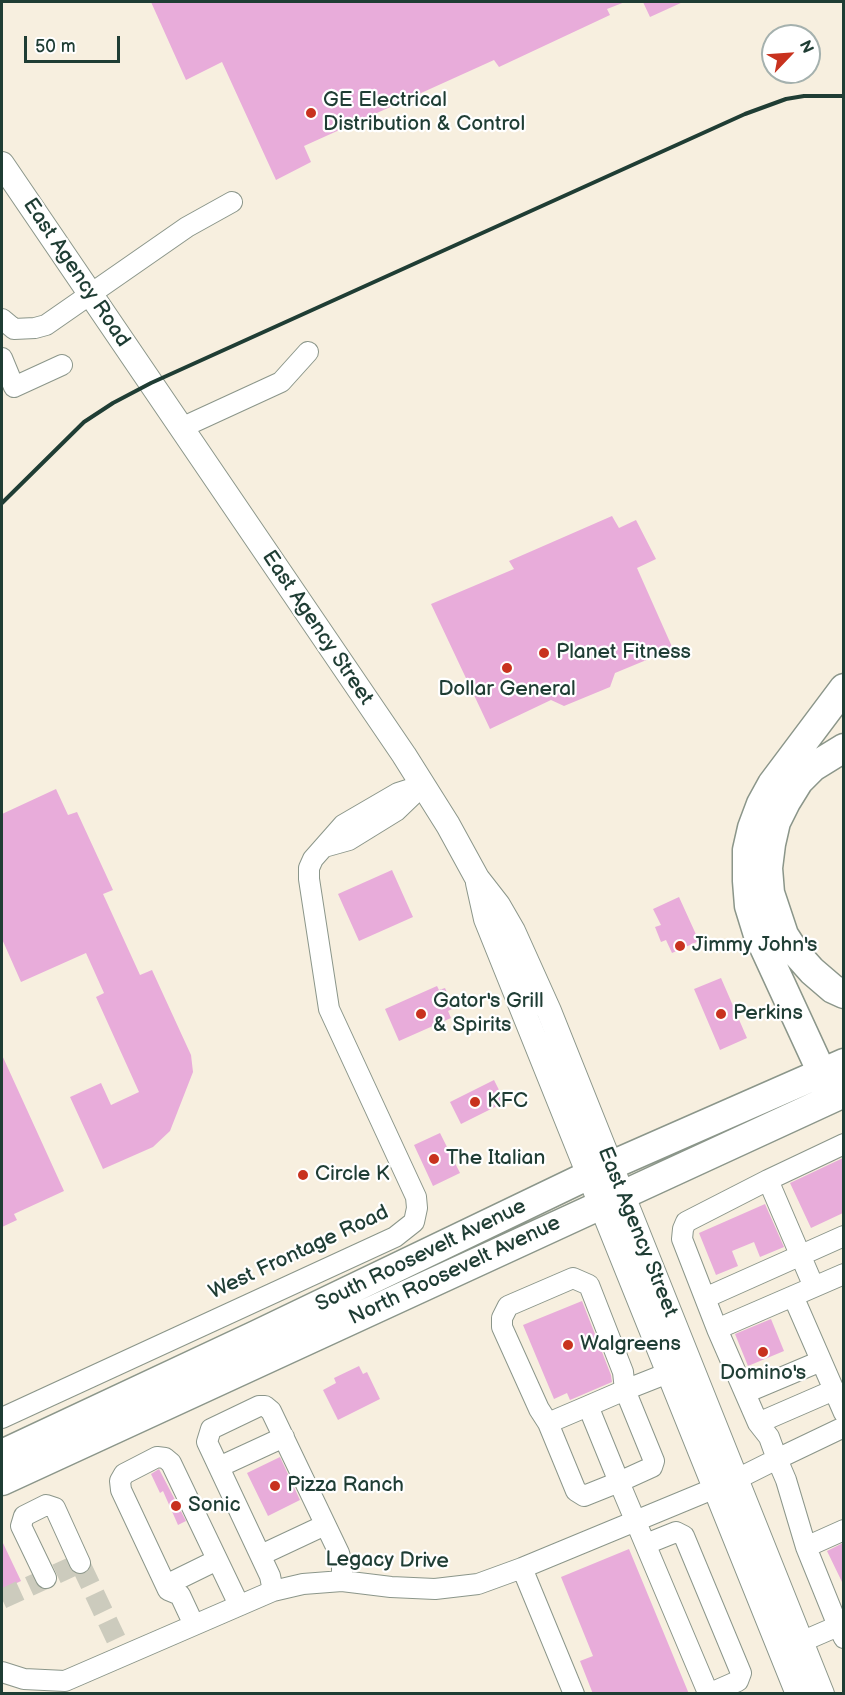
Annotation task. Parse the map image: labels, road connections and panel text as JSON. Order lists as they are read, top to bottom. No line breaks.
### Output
{"streets":{"highway":["South Roosevelt Avenue","North Roosevelt Avenue"],"main road":["East Agency Road","East Agency Street"],"street":["West Frontage Road","Legacy Drive"]},"crossings":[["East Agency Road","East Agency Street"],["East Agency Street","West Frontage Road"],["East Agency Street","South Roosevelt Avenue"],["East Agency Street","North Roosevelt Avenue"],["East Agency Street","Legacy Drive"]],"places":["GE Electrical Distribution & Control","Planet Fitness","Dollar General","Jimmy John's","Gator's Grill & Spirits","Perkins","KFC","The Italian","Circle K","Walgreens","Domino's","Pizza Ranch","Sonic"],"scale_bar":"50 m","north":"top right"}
